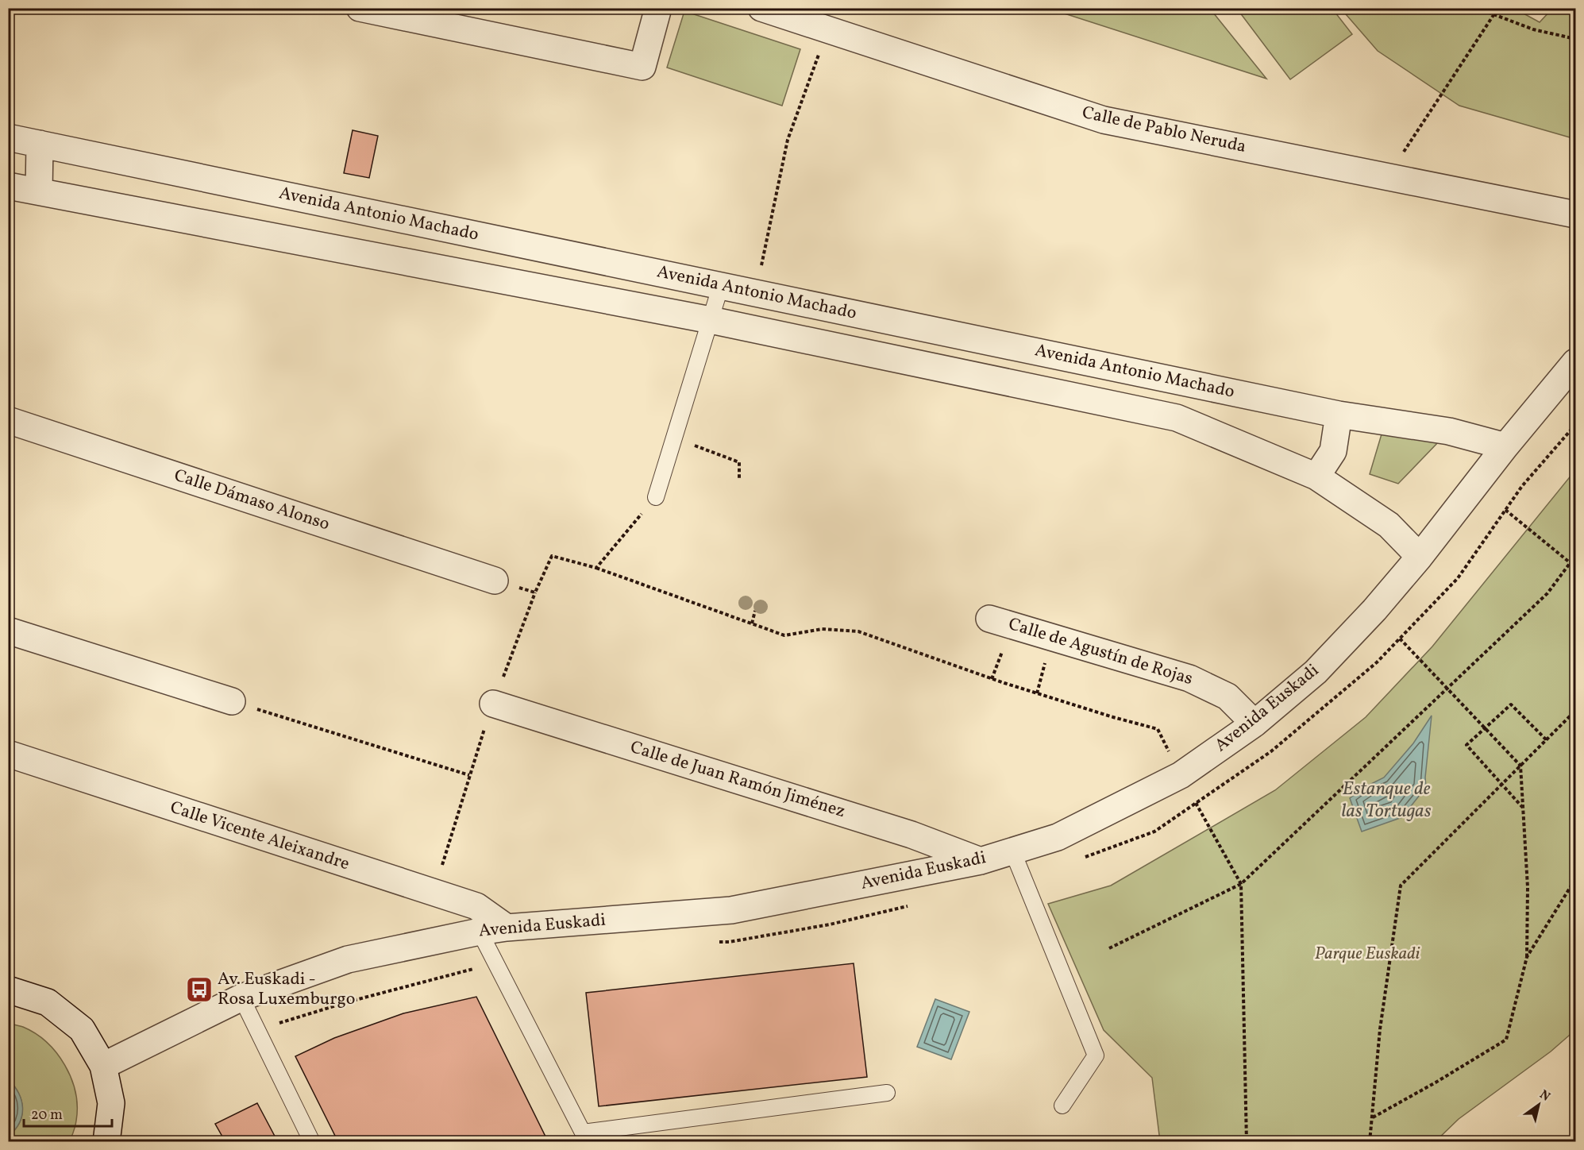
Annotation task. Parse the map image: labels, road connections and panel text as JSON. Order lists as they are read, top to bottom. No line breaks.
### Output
{"streets":{"street":["Calle de Pablo Neruda","Avenida Antonio Machado","Calle Dámaso Alonso","Calle de Agustín de Rojas","Avenida Euskadi","Calle de Juan Ramón Jiménez","Calle Vicente Aleixandre"]},"crossings":[["Avenida Antonio Machado","Avenida Euskadi"],["Calle de Agustín de Rojas","Avenida Euskadi"],["Avenida Euskadi","Calle de Juan Ramón Jiménez"],["Avenida Euskadi","Calle Vicente Aleixandre"]],"water":["Estanque de las Tortugas"],"parks":["Parque Euskadi"],"places":{"bus stop":["Av. Euskadi - Rosa Luxemburgo"]},"scale_bar":"20 m","north":"top right"}
